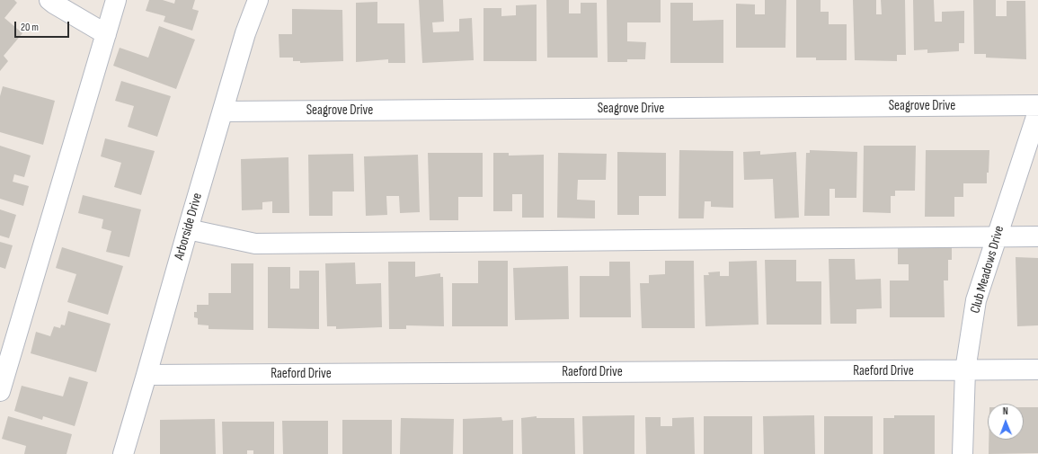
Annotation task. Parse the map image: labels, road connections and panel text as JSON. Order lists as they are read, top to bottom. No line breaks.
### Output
{"streets":{"street":["Seagrove Drive","Arborside Drive","Club Meadows Drive","Raeford Drive"]},"crossings":[["Seagrove Drive","Arborside Drive"],["Arborside Drive","Raeford Drive"],["Club Meadows Drive","Raeford Drive"]],"scale_bar":"20 m","north":"top"}
